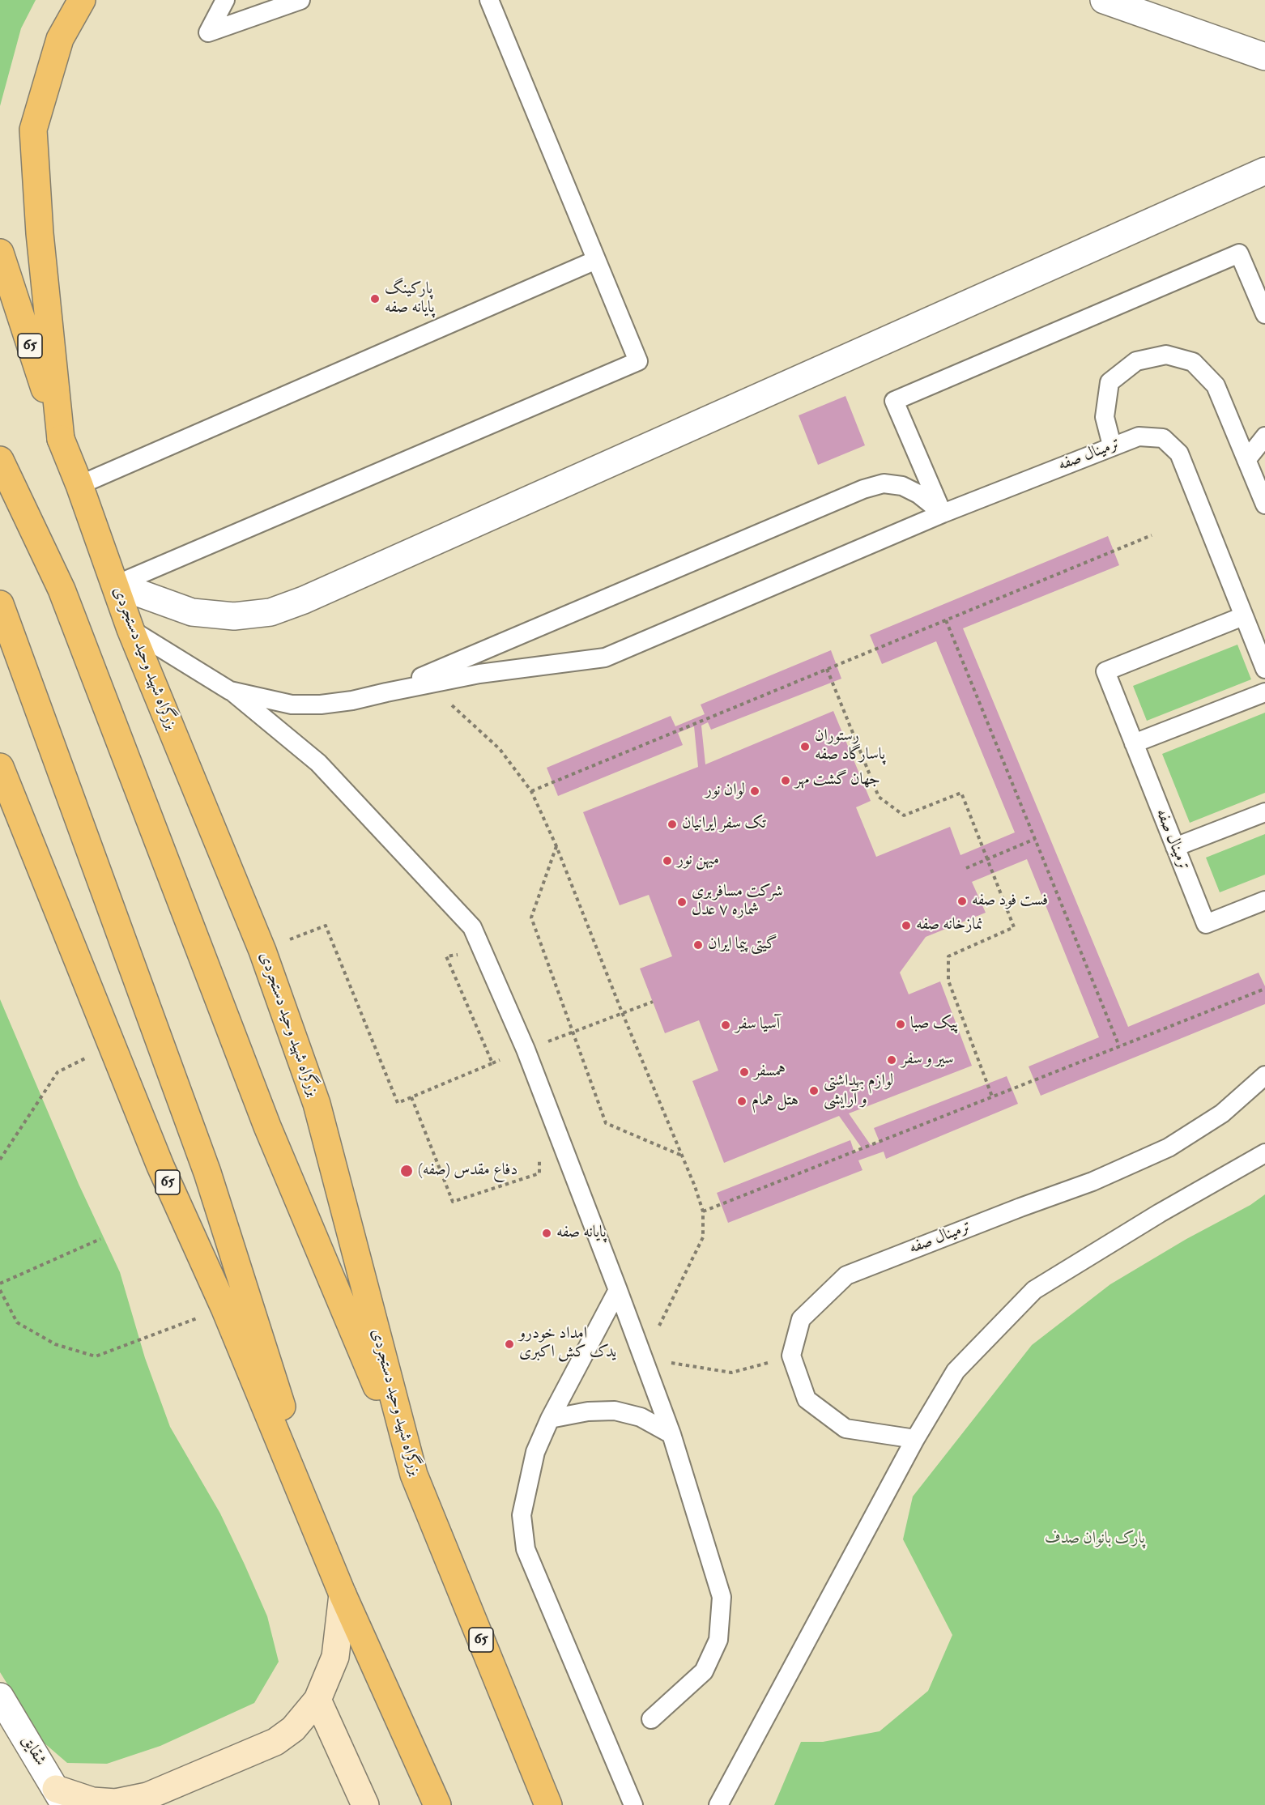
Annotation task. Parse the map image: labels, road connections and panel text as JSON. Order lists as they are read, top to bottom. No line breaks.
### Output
{"streets":{"main road":["65","بزرگراه شهید وحید دستجردی"],"street":["شقایق"],"lane":["ترمینال صفه"]},"parks":["پارک بانوان صدف"],"places":["پارکینگ پایانه صفه","رستوران پاسارگاد صفه","جهان گشت مهر","لوان نور","تک سفر ایرانیان","میهن نور","فست فود صفه","شرکت مسافربری شماره ۷ عدل","نمازخانه صفه","گیتی پیما ایران","پیک صبا","آسیا سفر","سیر و سفر","همسفر","لوازم بهداشتی و آرایشی","هتل همام","دفاع مقدس (صفه)","پایانه صفه","امداد خودرو یدک کش اکبری"]}
